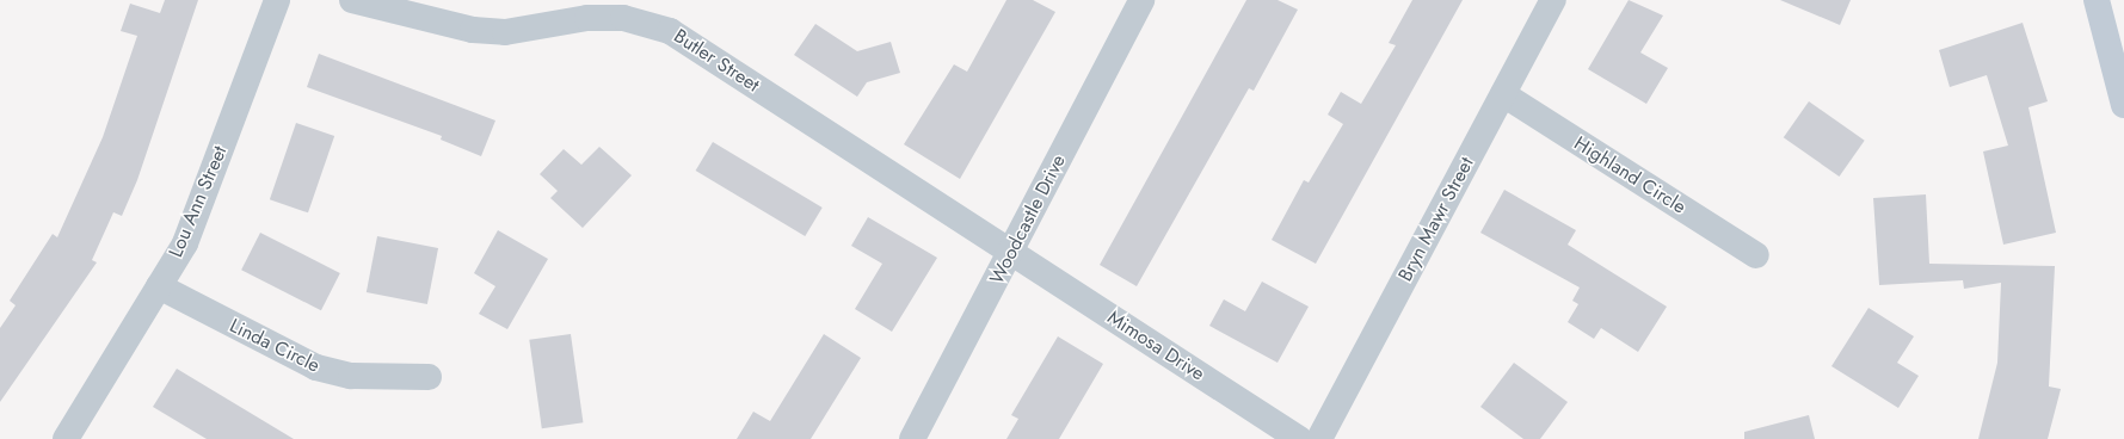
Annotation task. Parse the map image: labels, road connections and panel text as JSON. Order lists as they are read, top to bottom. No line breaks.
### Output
{"streets":{"street":["Butler Street","Highland Circle","Lou Ann Street","Woodcastle Drive","Bryn Mawr Street","Linda Circle","Mimosa Drive"]},"crossings":[["Butler Street","Woodcastle Drive"],["Butler Street","Mimosa Drive"],["Highland Circle","Bryn Mawr Street"],["Lou Ann Street","Linda Circle"],["Woodcastle Drive","Mimosa Drive"]]}
